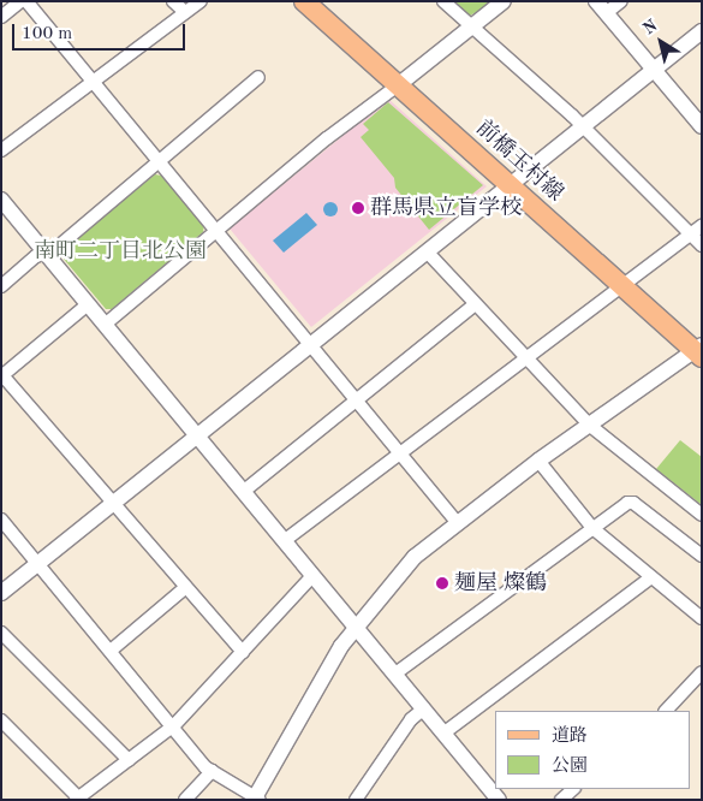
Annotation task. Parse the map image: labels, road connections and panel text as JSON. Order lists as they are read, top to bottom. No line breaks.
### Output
{"streets":{"main road":["前橋玉村線"]},"parks":["南町二丁目北公園"],"places":["群馬県立盲学校","麺屋 燦鶴"],"legend":["道路","公園"],"scale_bar":"100 m","north":"top left"}
